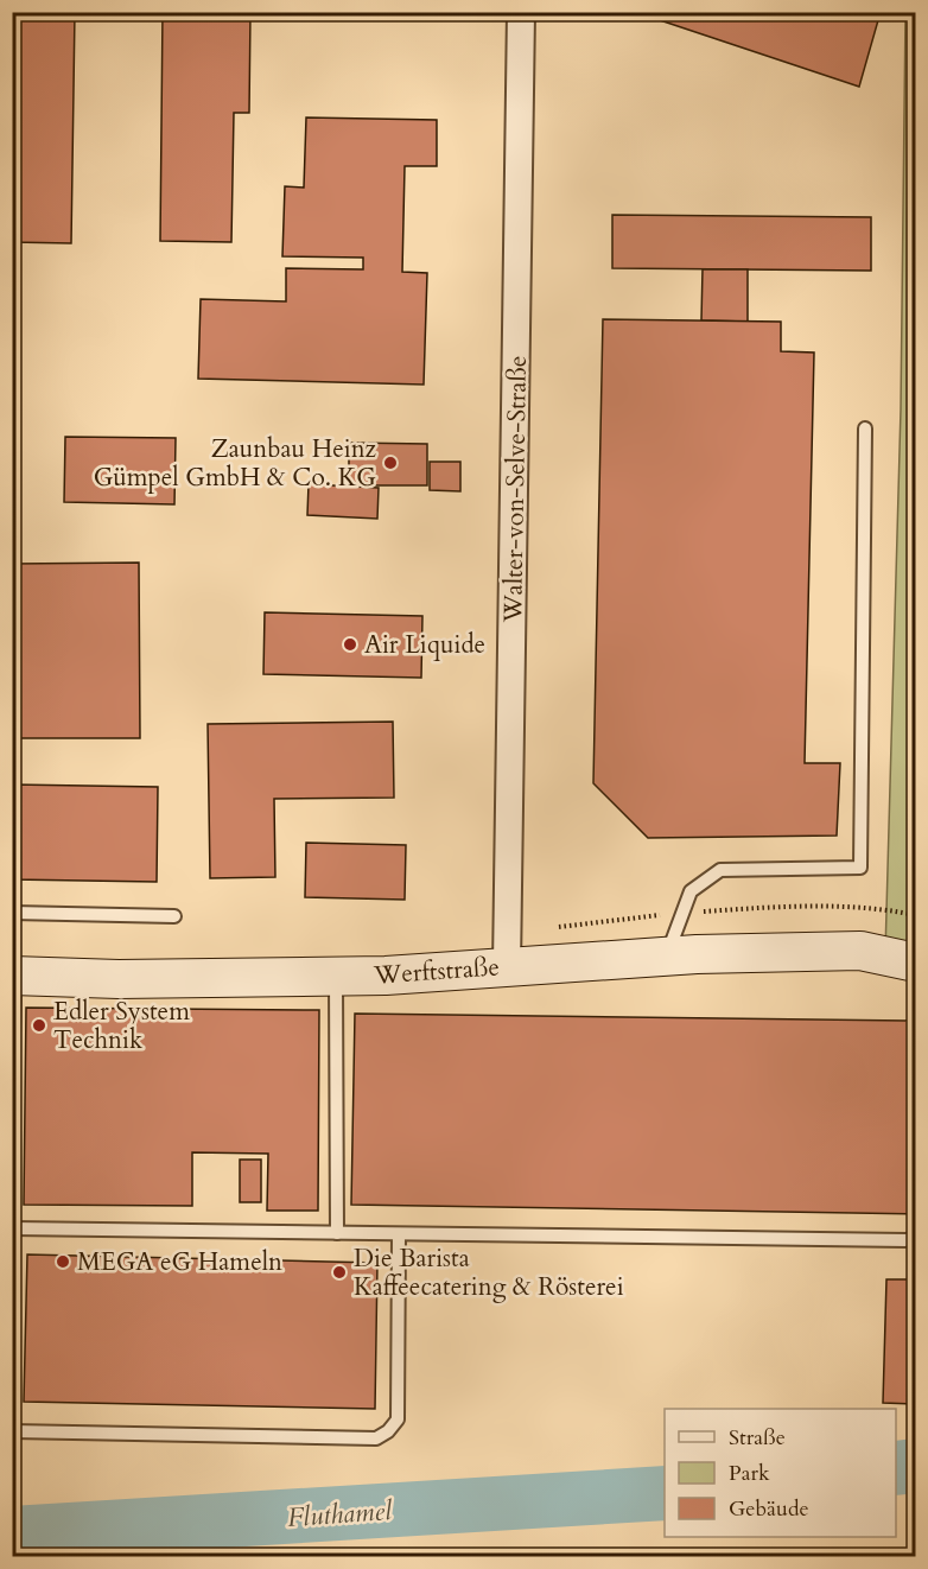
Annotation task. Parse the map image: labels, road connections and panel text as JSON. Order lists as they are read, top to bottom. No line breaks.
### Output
{"streets":{"street":["Walter-von-Selve-Straße","Werftstraße"]},"crossings":[["Walter-von-Selve-Straße","Werftstraße"]],"water":["Fluthamel"],"places":["Zaunbau Heinz Gümpel GmbH & Co. KG","Air Liquide","Edler System Technik","MEGA eG Hameln","Die Barista Kaffeecatering & Rösterei"],"legend":["Straße","Park","Gebäude"]}
